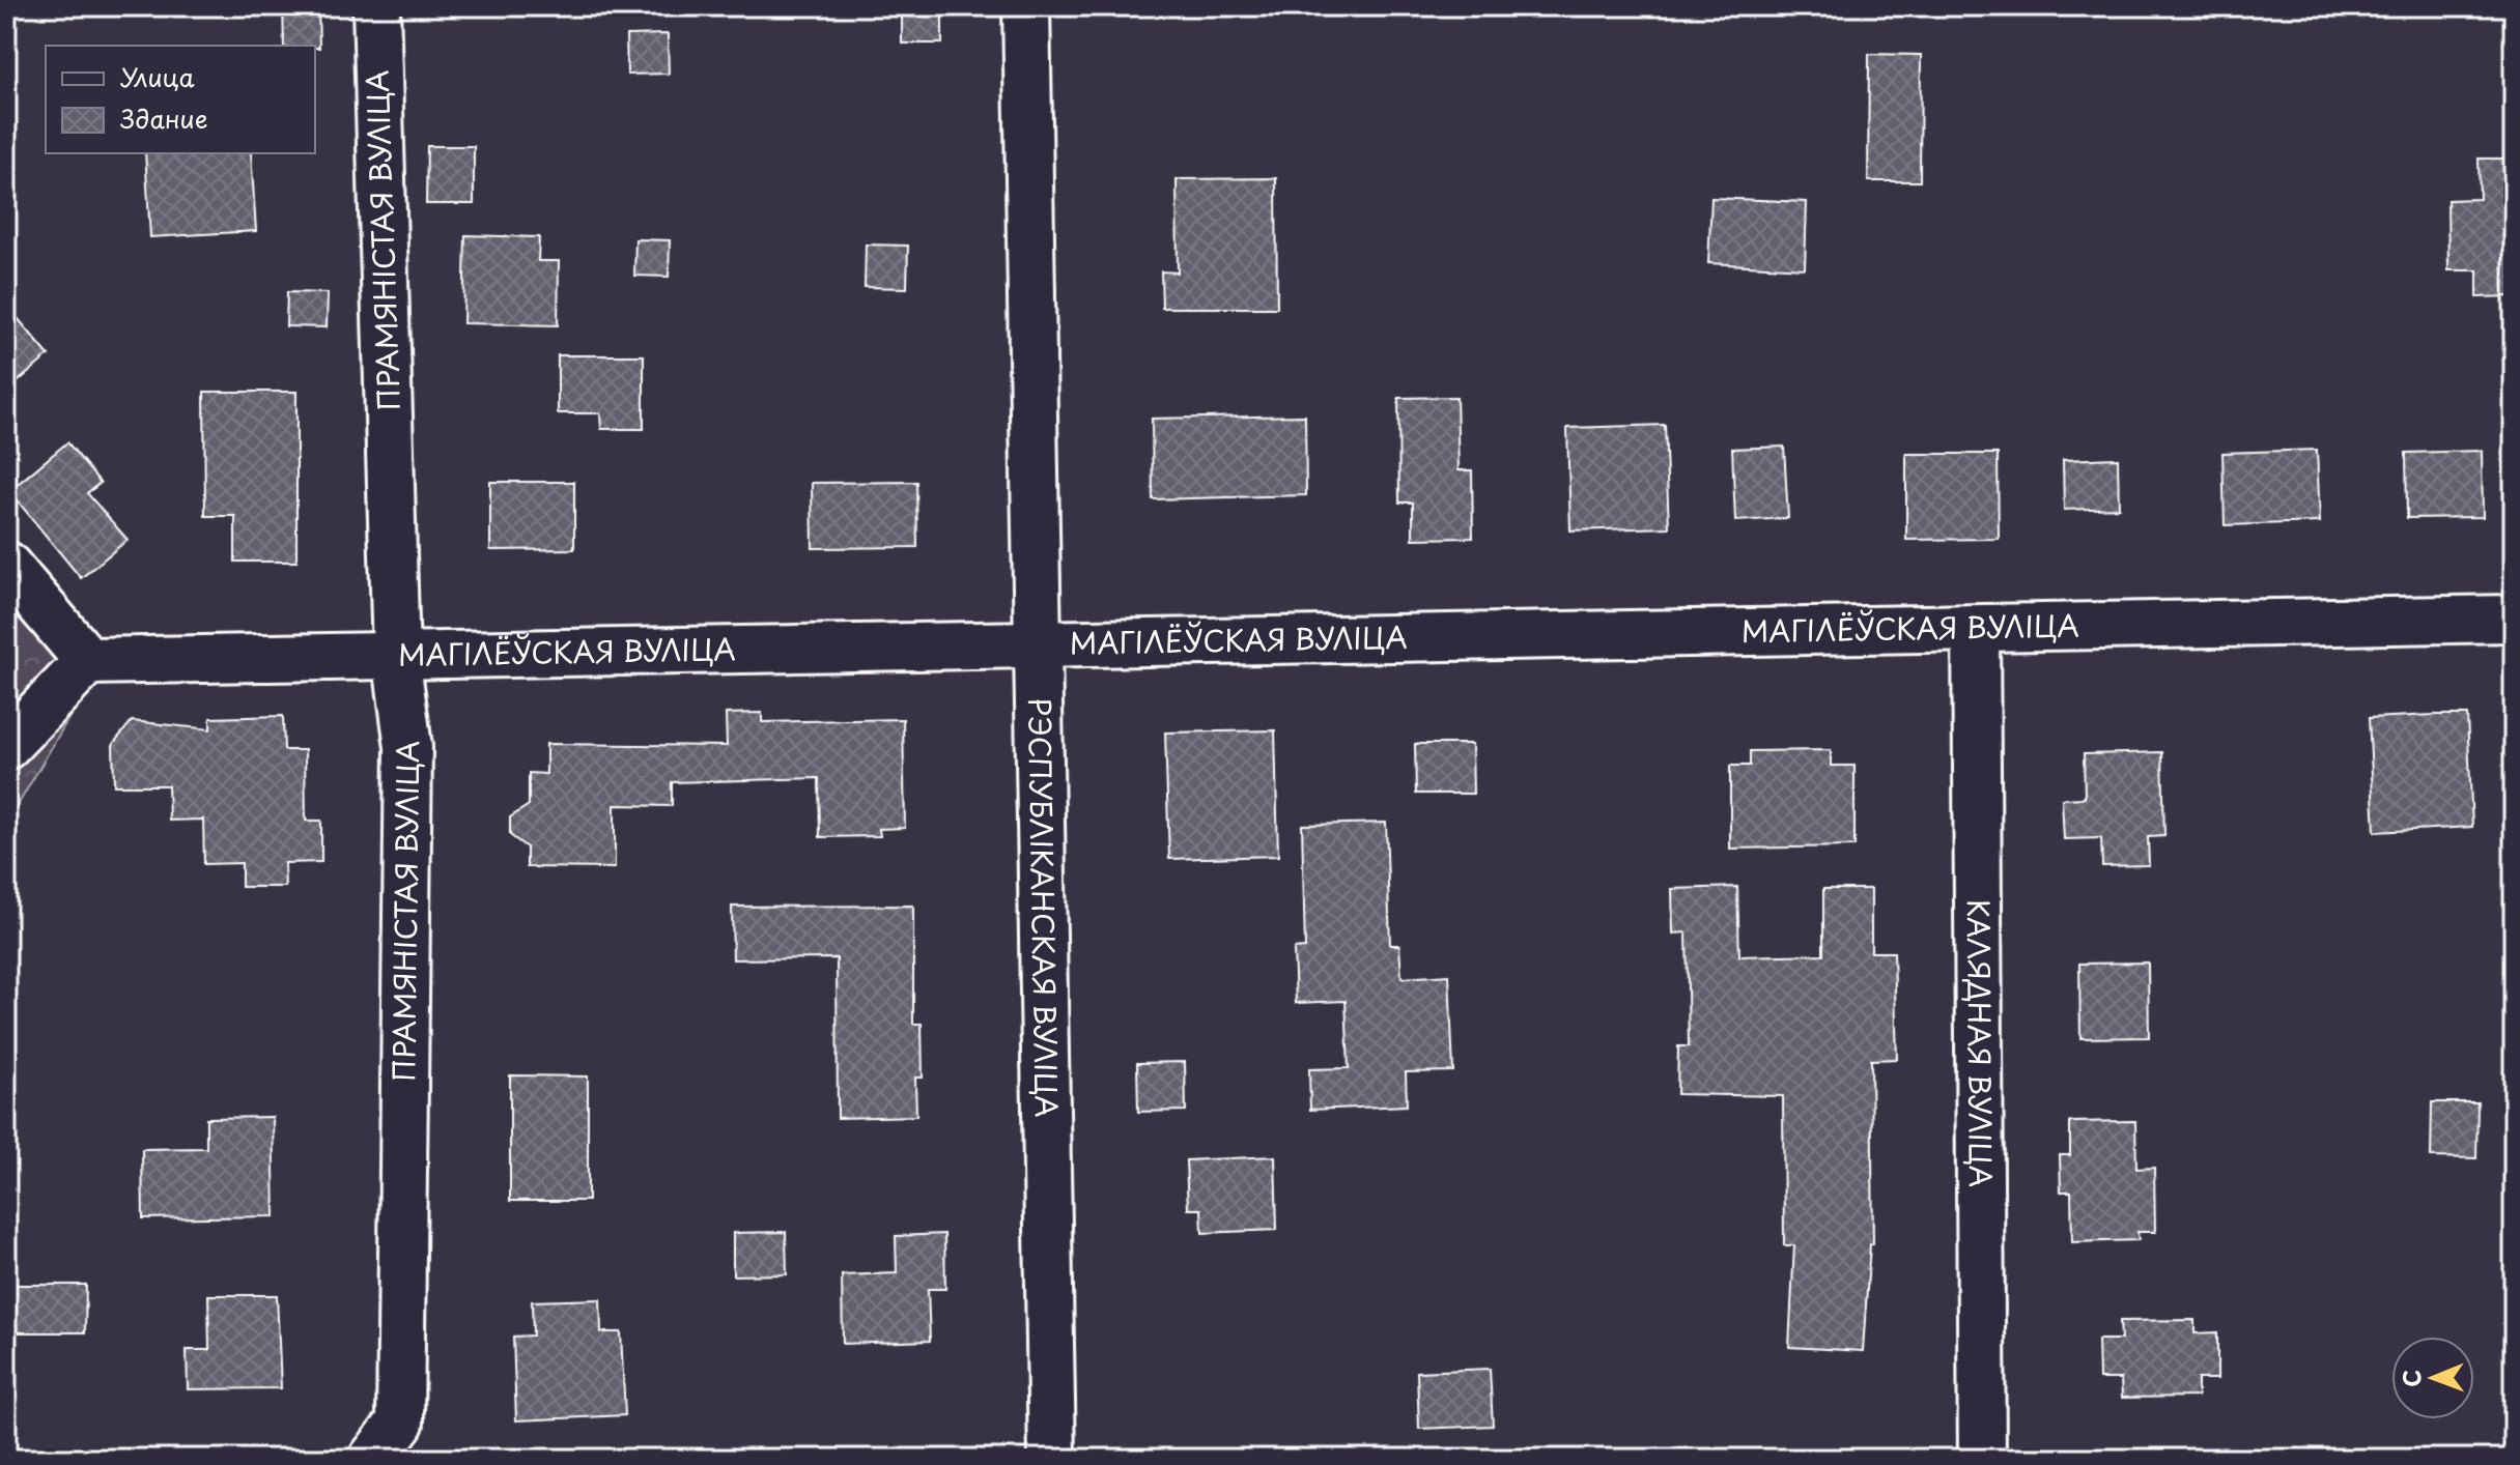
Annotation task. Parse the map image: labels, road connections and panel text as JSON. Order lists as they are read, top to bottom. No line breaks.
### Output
{"streets":{"street":["ПРАМЯНІСТАЯ ВУЛІЦА","МАГІЛЁЎСКАЯ ВУЛІЦА","РЭСПУБЛІКАНСКАЯ ВУЛІЦА","КАЛЯДНАЯ ВУЛІЦА"]},"crossings":[["ПРАМЯНІСТАЯ ВУЛІЦА","МАГІЛЁЎСКАЯ ВУЛІЦА"],["МАГІЛЁЎСКАЯ ВУЛІЦА","РЭСПУБЛІКАНСКАЯ ВУЛІЦА"],["МАГІЛЁЎСКАЯ ВУЛІЦА","КАЛЯДНАЯ ВУЛІЦА"]],"legend":["Улица","Здание"],"north":"left"}
